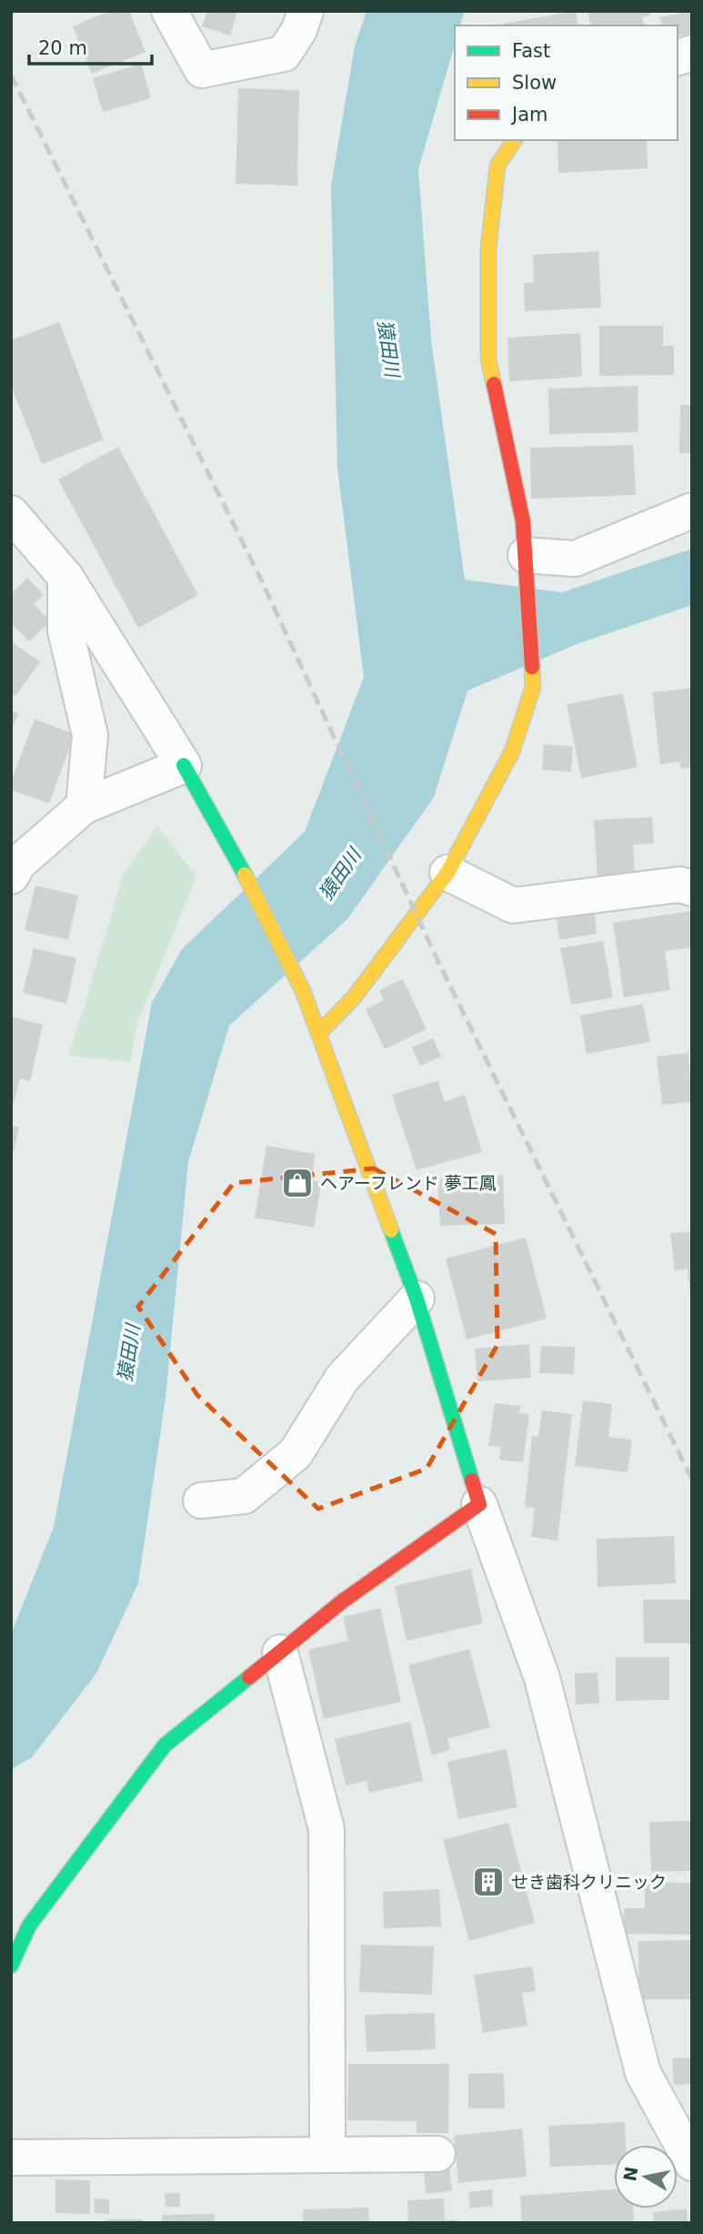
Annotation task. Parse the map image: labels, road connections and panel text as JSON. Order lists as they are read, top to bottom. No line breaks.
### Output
{"water":["猿田川"],"places":{"shop":["ヘアーフレンド 夢工鳳"],"building":["せき歯科クリニック"]},"legend":["Fast","Slow","Jam"],"scale_bar":"20 m","north":"left"}
